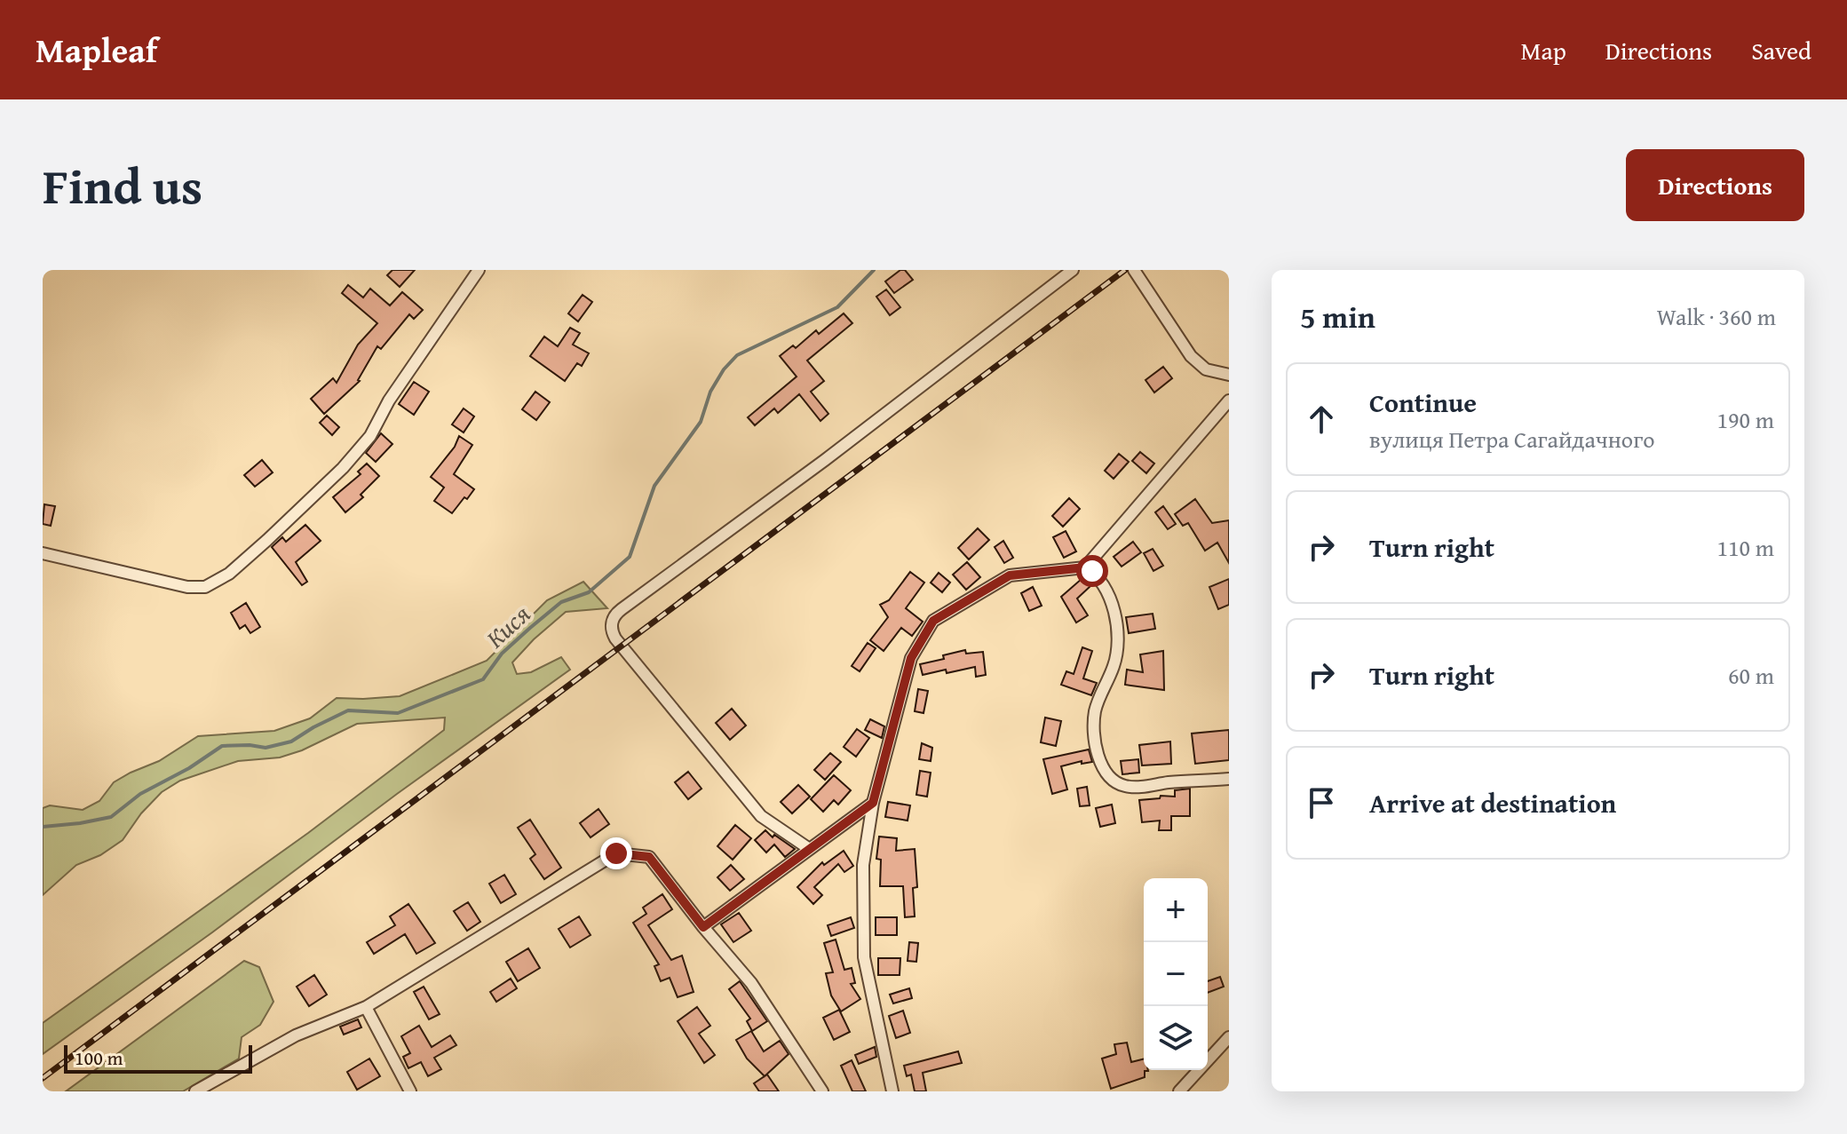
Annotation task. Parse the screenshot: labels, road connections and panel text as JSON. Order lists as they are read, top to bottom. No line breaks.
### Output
{"water":["Кися"],"scale_bar":"100 m","page":{"header":"Mapleaf","nav":["Map","Directions","Saved"],"title":"Find us","buttons":"Directions","heading":["5 min","Walk · 360 m"],"list":[["Continue","вулиця Петра Сагайдачного","190 m"],["Turn right","110 m"],["Turn right","60 m"],"Arrive at destination"],"map_buttons":["+","−"],"scale":"100 m"}}
